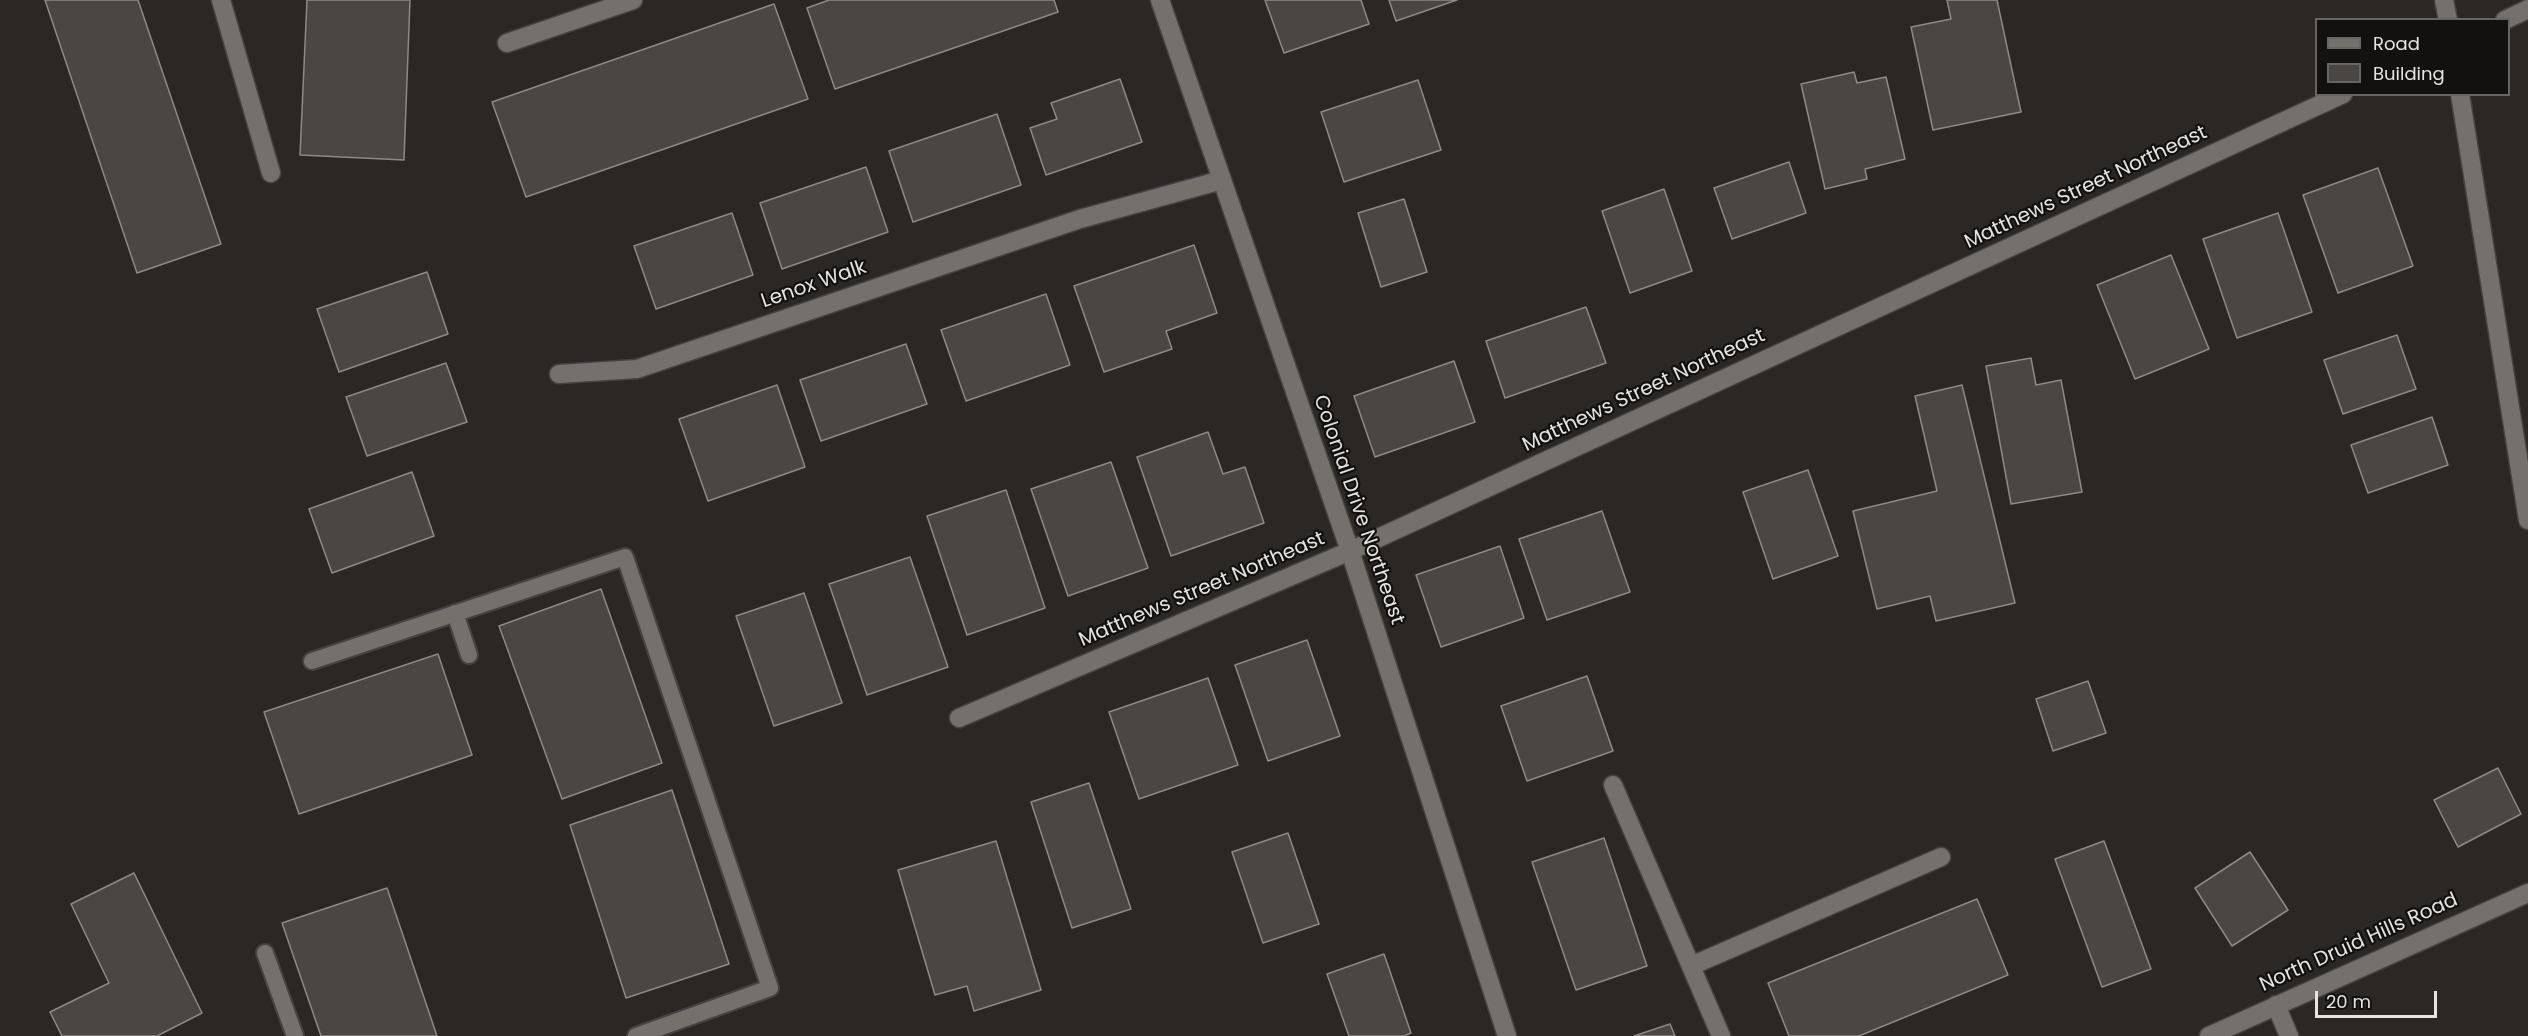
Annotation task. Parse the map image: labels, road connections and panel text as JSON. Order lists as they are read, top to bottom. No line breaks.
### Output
{"streets":{"street":["Matthews Street Northeast","Lenox Walk","Colonial Drive Northeast","North Druid Hills Road"]},"crossings":[["Matthews Street Northeast","Colonial Drive Northeast"],["Lenox Walk","Colonial Drive Northeast"]],"legend":["Road","Building"],"scale_bar":"20 m"}
